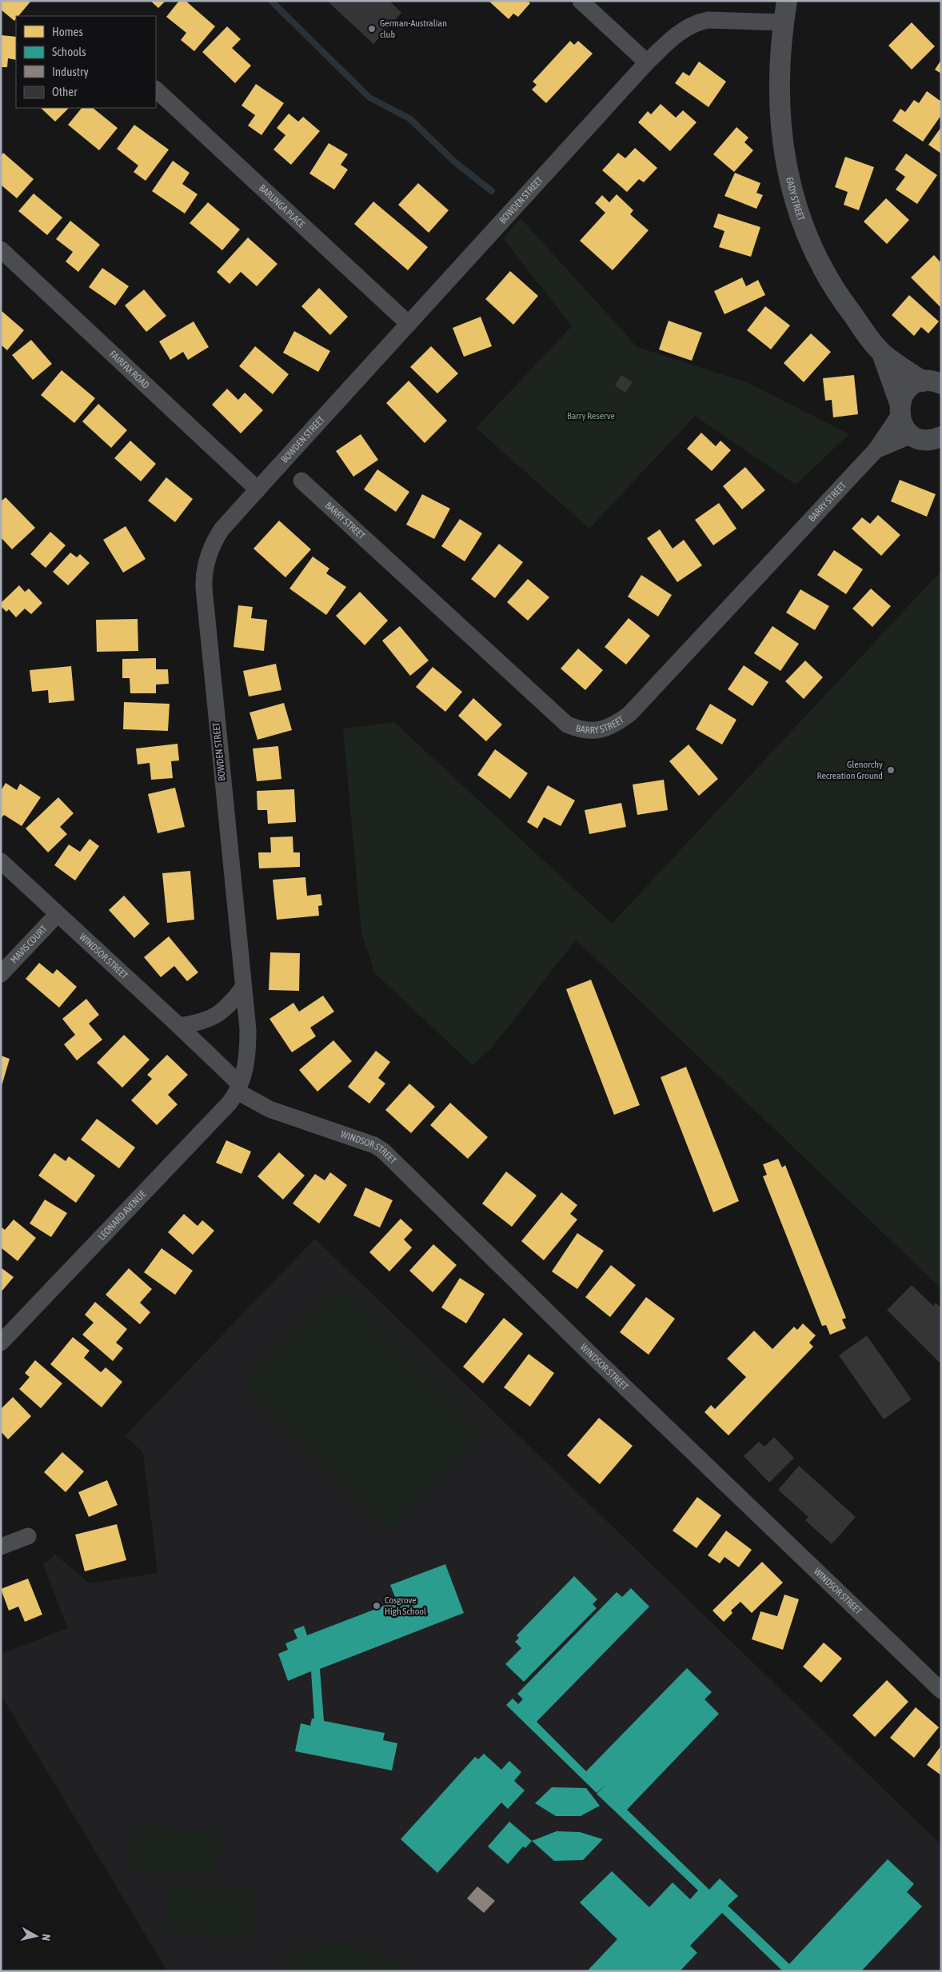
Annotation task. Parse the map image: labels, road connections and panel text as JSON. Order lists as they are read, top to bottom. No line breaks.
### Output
{"streets":{"street":["EADY STREET","BOWDEN STREET","BARUNGA PLACE","FAIRFAX ROAD","BARRY STREET","MAVIS COURT","WINDSOR STREET","LEONARD AVENUE"]},"crossings":[["EADY STREET","BOWDEN STREET"],["EADY STREET","BARRY STREET"],["BOWDEN STREET","BARUNGA PLACE"],["BOWDEN STREET","FAIRFAX ROAD"],["BOWDEN STREET","WINDSOR STREET"],["BOWDEN STREET","LEONARD AVENUE"],["MAVIS COURT","WINDSOR STREET"],["WINDSOR STREET","LEONARD AVENUE"]],"parks":["Barry Reserve"],"places":["German-Australian club","Glenorchy Recreation Ground","Cosgrove High School"],"legend":["Homes","Schools","Industry","Other"],"north":"right"}
